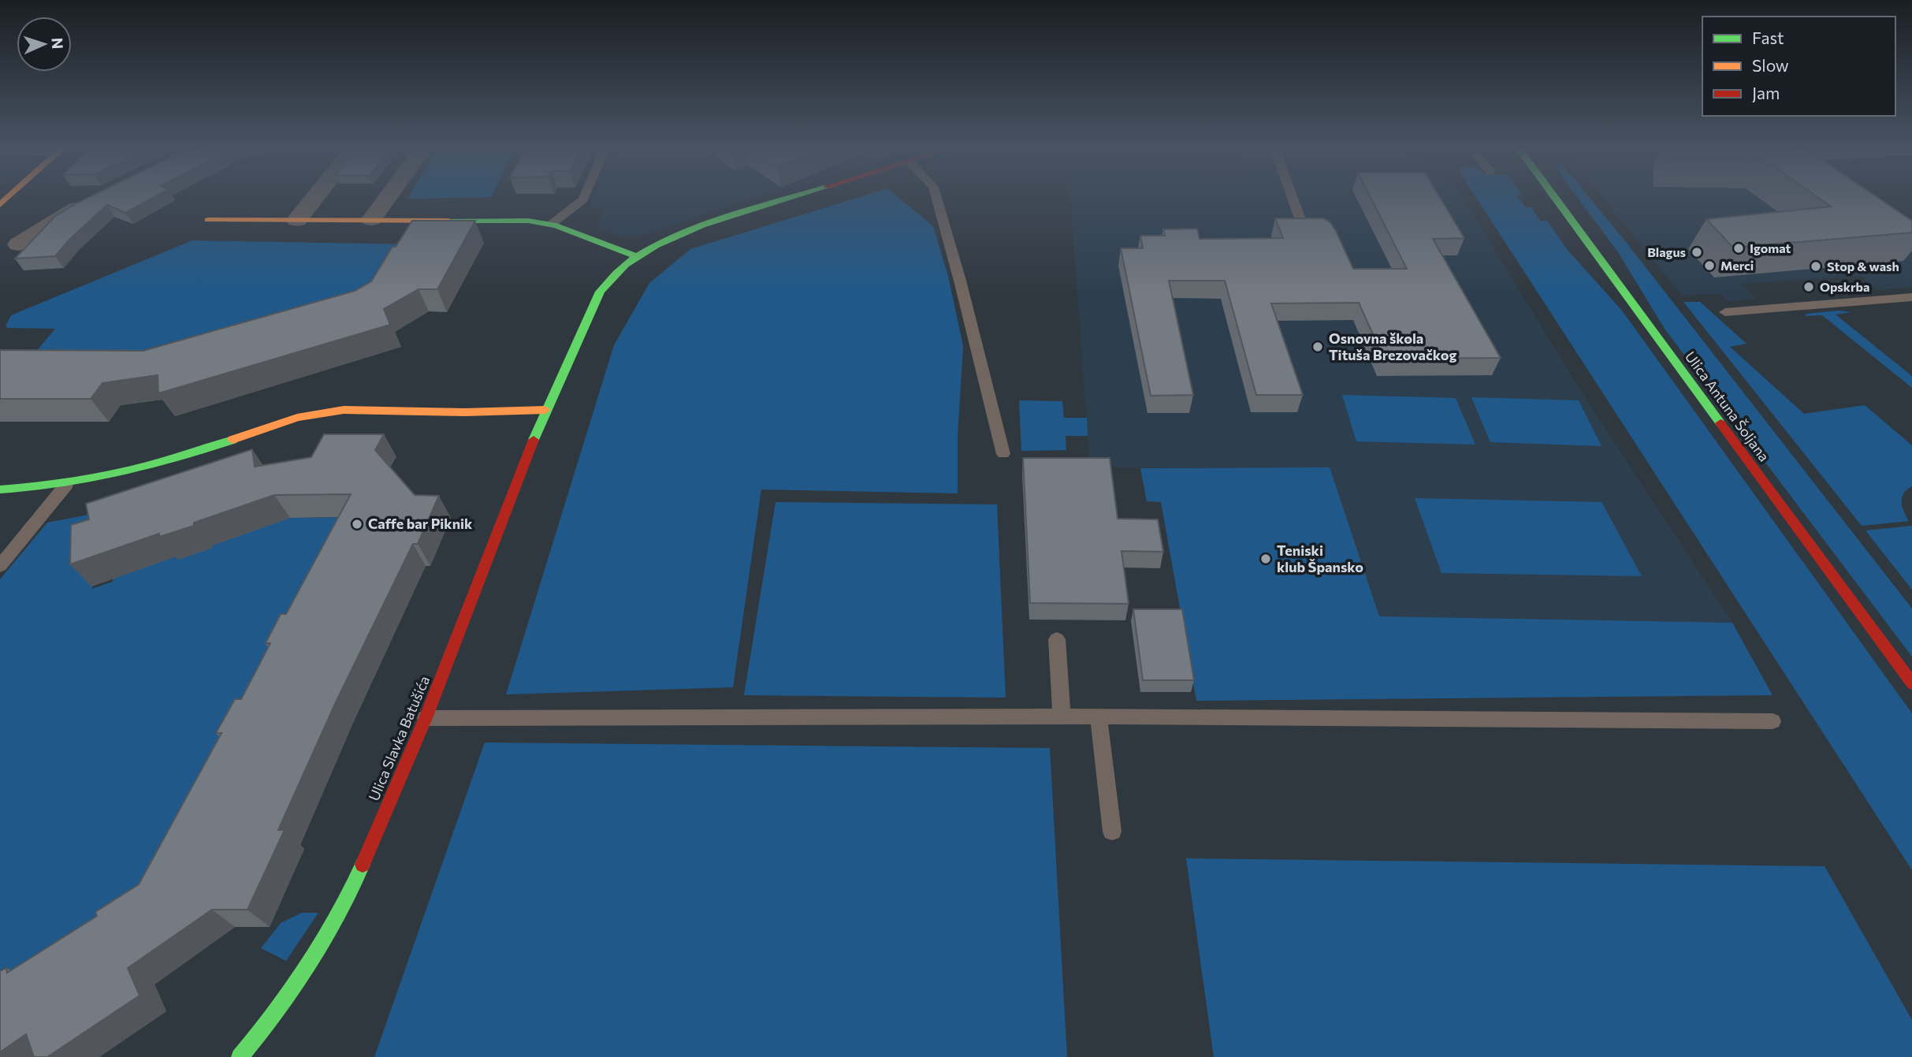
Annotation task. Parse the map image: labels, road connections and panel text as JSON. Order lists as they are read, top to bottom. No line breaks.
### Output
{"streets":{"street":["Ulica Antuna Šoljana","Ulica Slavka Batušića"]},"places":["Igomat","Blagus","Merci","Stop & wash","Opskrba","Osnovna škola Tituša Brezovačkog","Caffe bar Piknik","Teniski klub Špansko"],"legend":["Fast","Slow","Jam"],"north":"right"}
